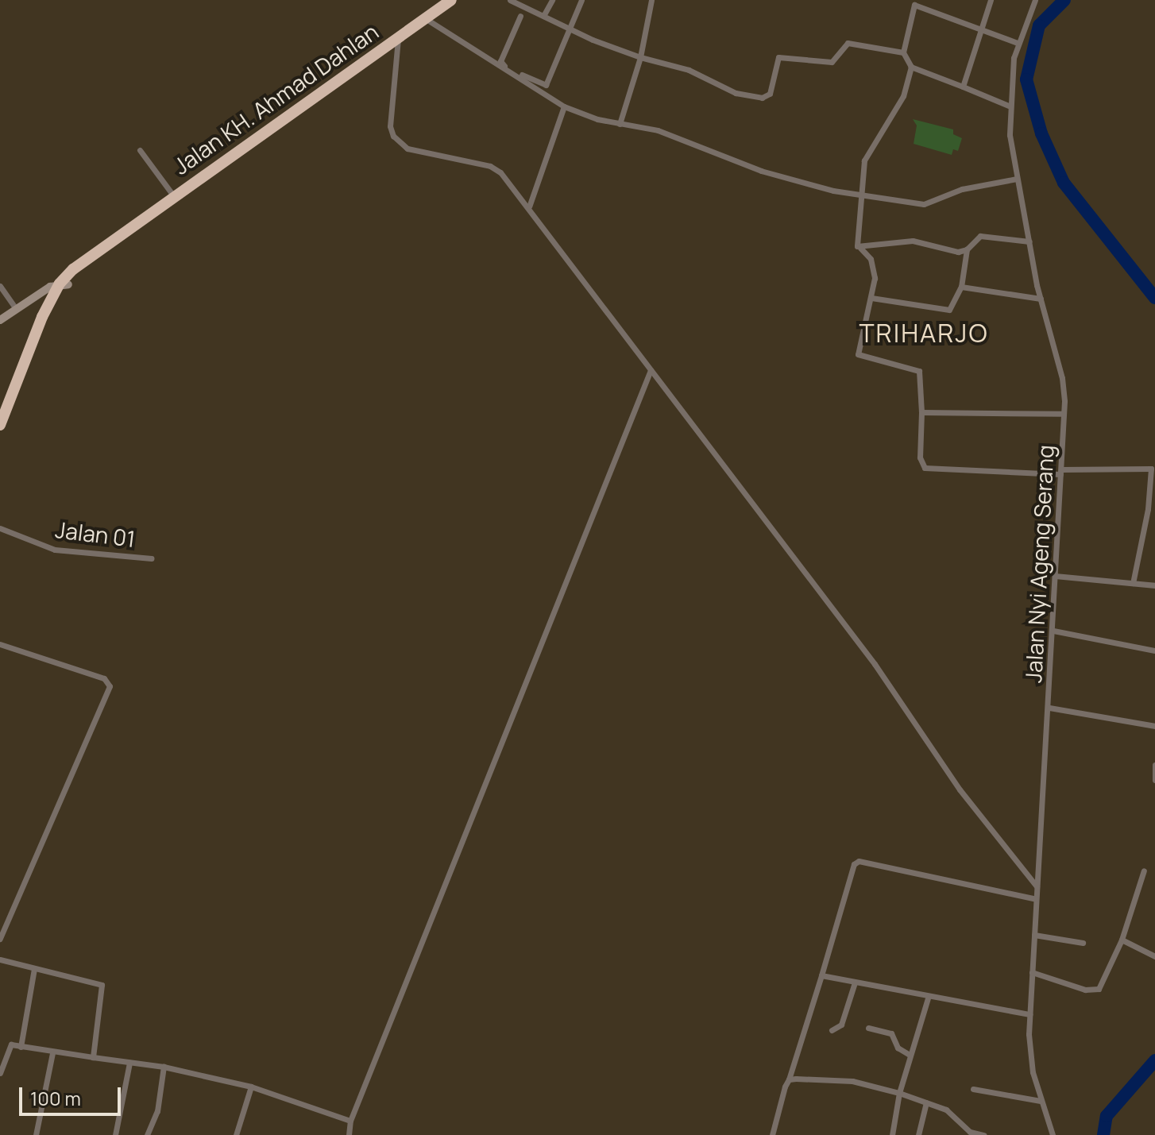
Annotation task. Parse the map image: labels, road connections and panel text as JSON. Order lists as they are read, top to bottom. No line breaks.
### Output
{"streets":{"highway":["Jalan KH. Ahmad Dahlan"],"street":["Jalan 01","Jalan Nyi Ageng Serang"]},"districts":["TRIHARJO"],"scale_bar":"100 m"}
